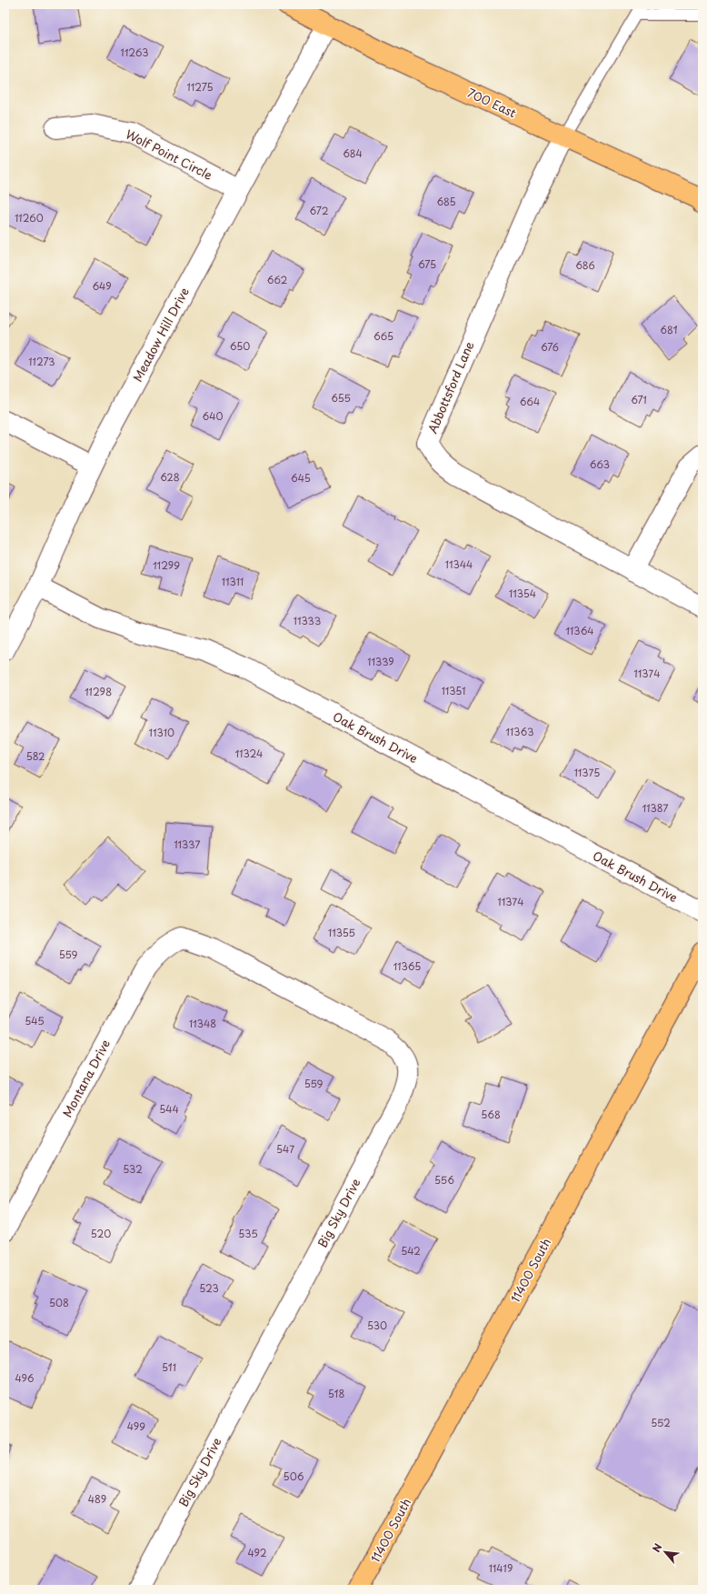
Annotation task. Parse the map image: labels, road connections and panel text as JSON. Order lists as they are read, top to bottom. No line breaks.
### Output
{"streets":{"main road":["700 East","11400 South"],"street":["Wolf Point Circle","Meadow Hill Drive","Abbottsford Lane","Oak Brush Drive","Montana Drive","Big Sky Drive"]},"crossings":[["700 East","Meadow Hill Drive"],["700 East","Abbottsford Lane"],["Wolf Point Circle","Meadow Hill Drive"],["Meadow Hill Drive","Oak Brush Drive"],["Montana Drive","Big Sky Drive"]],"house_numbers":["11263","11275","684","685","672","11260","675","686","662","649","681","665","650","676","11273","655","671","664","640","663","628","645","11344","11299","11311","11354","11333","11364","11339","11374","11351","11298","11363","11310","11324","582","11375","11387","11337","11374","11355","559","11365","545","11348","559","544","568","547","532","556","520","535","542","523","508","530","511","496","518","552","499","506","489","492","11419"],"north":"top left"}
